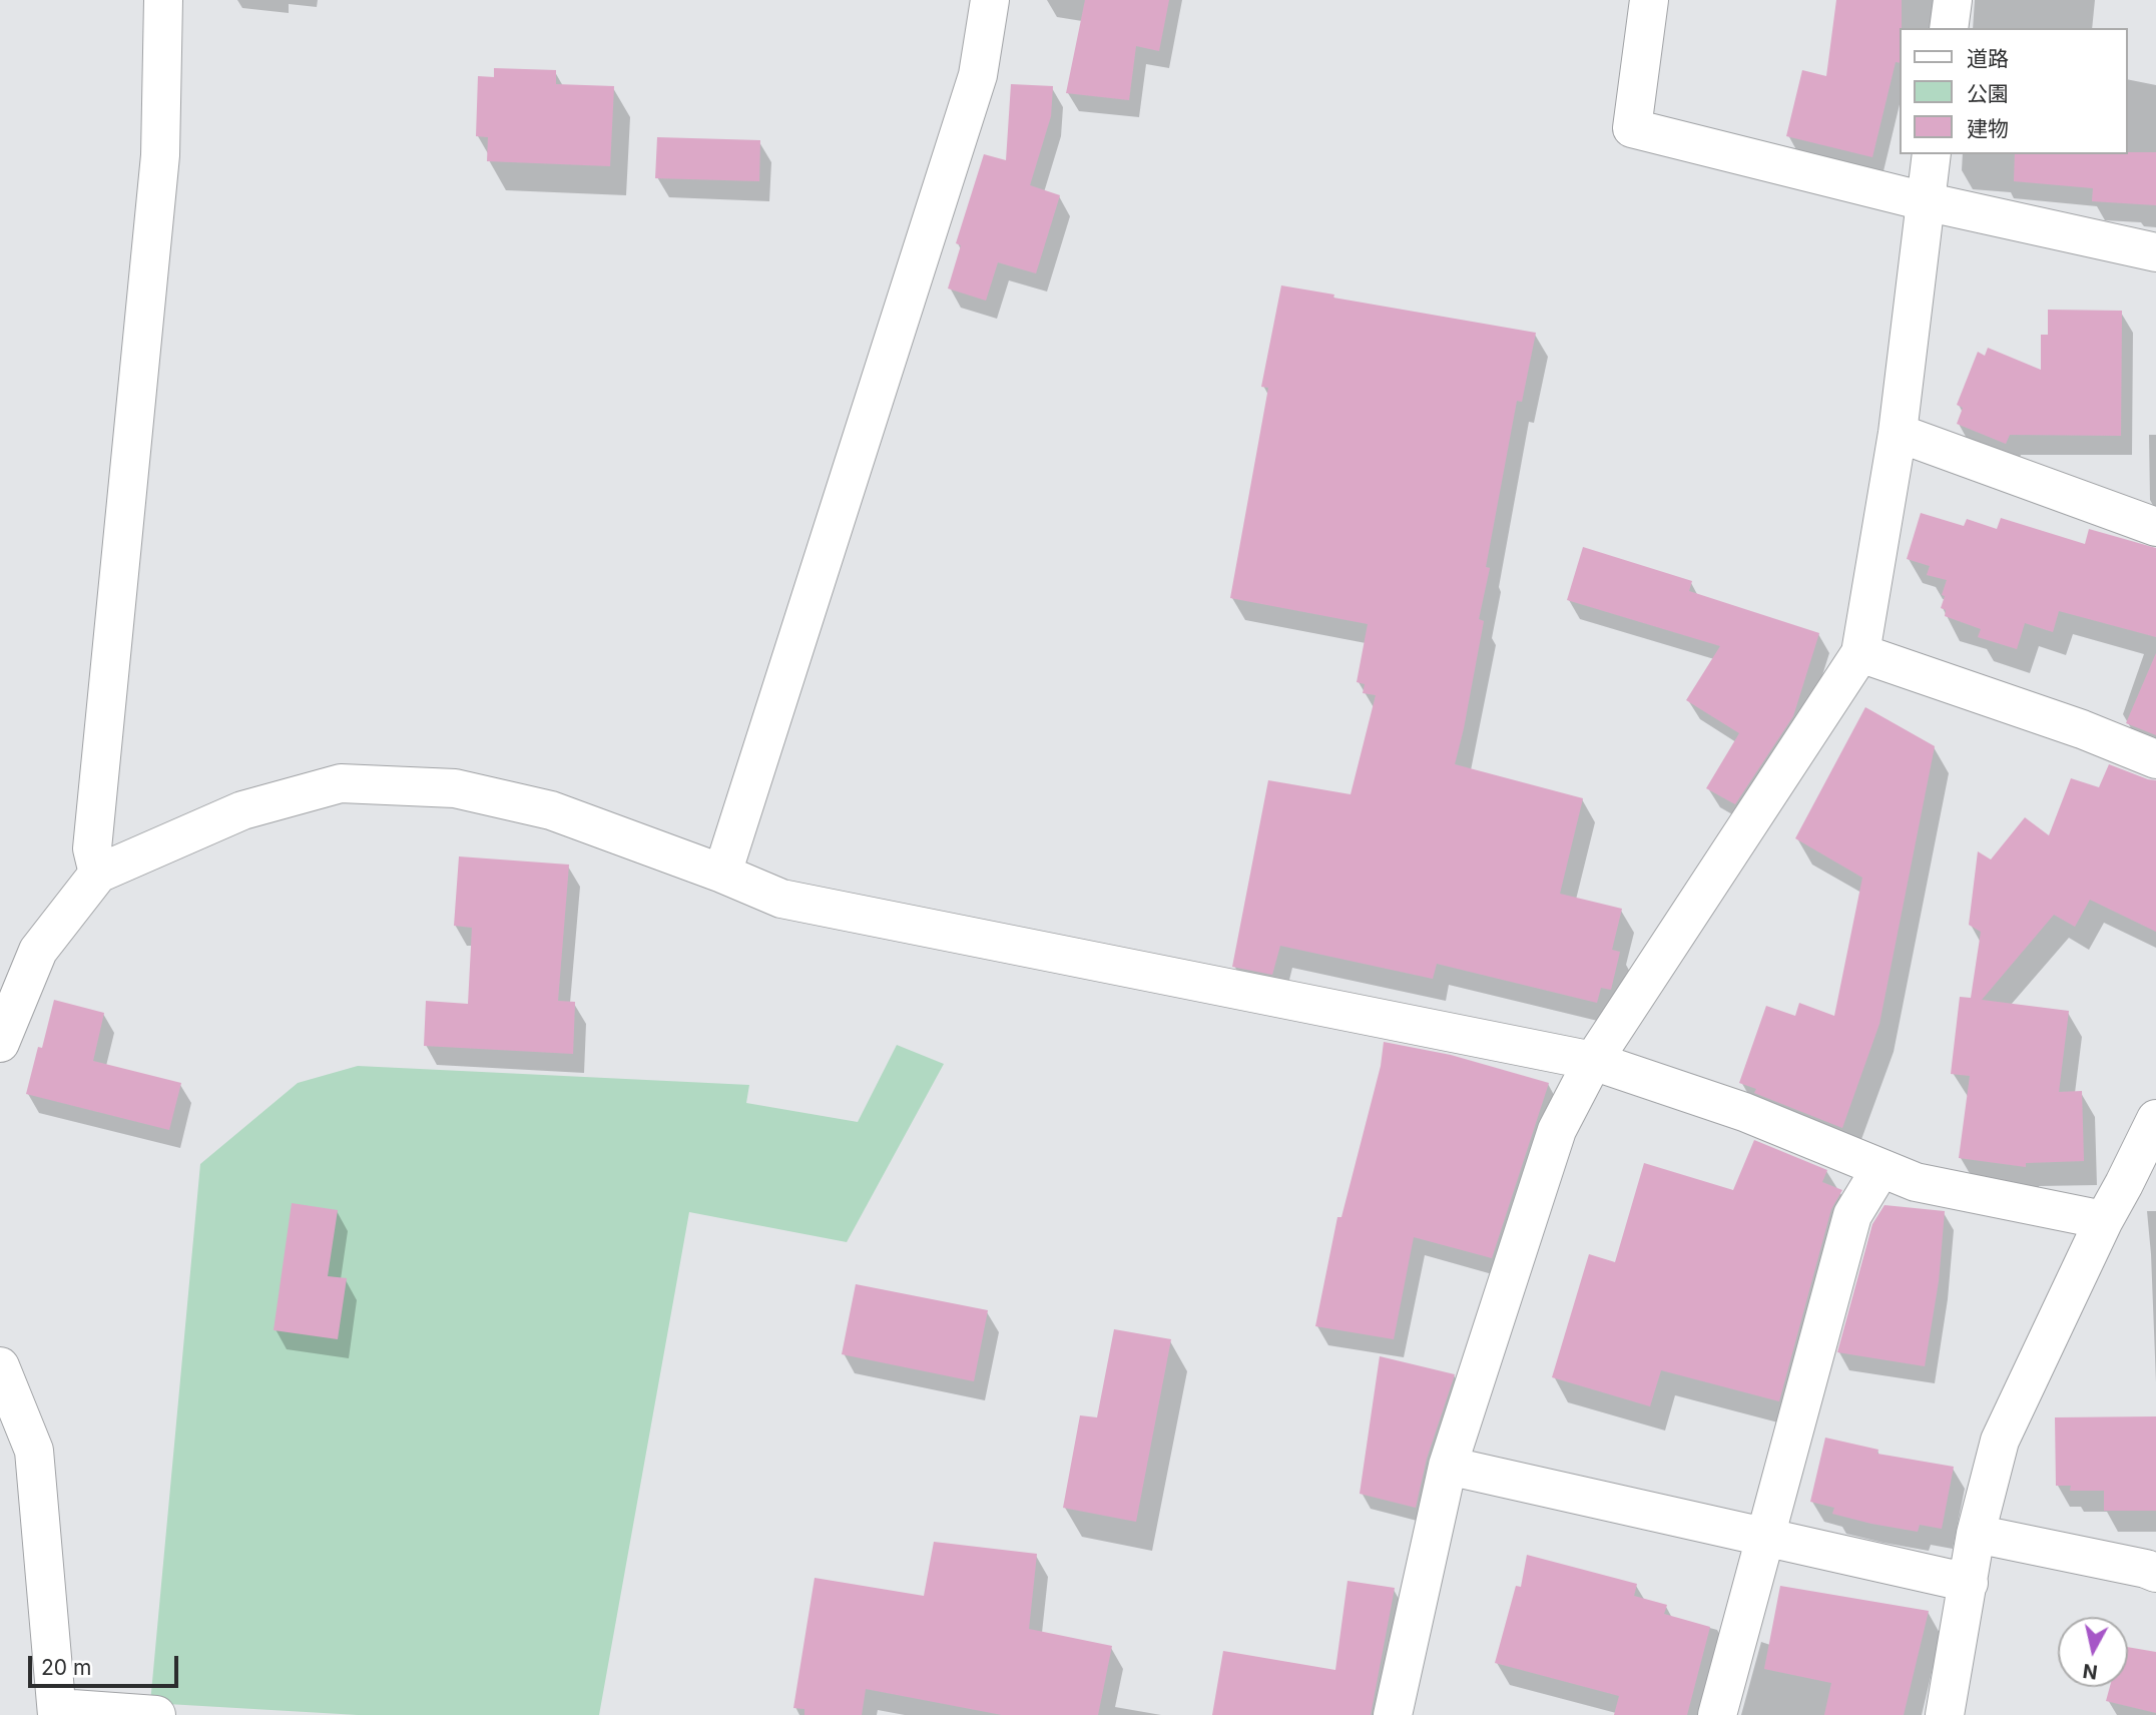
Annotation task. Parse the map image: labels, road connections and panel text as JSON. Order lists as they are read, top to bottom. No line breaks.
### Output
{"legend":["道路","公園","建物"],"scale_bar":"20 m","north":"bottom"}
